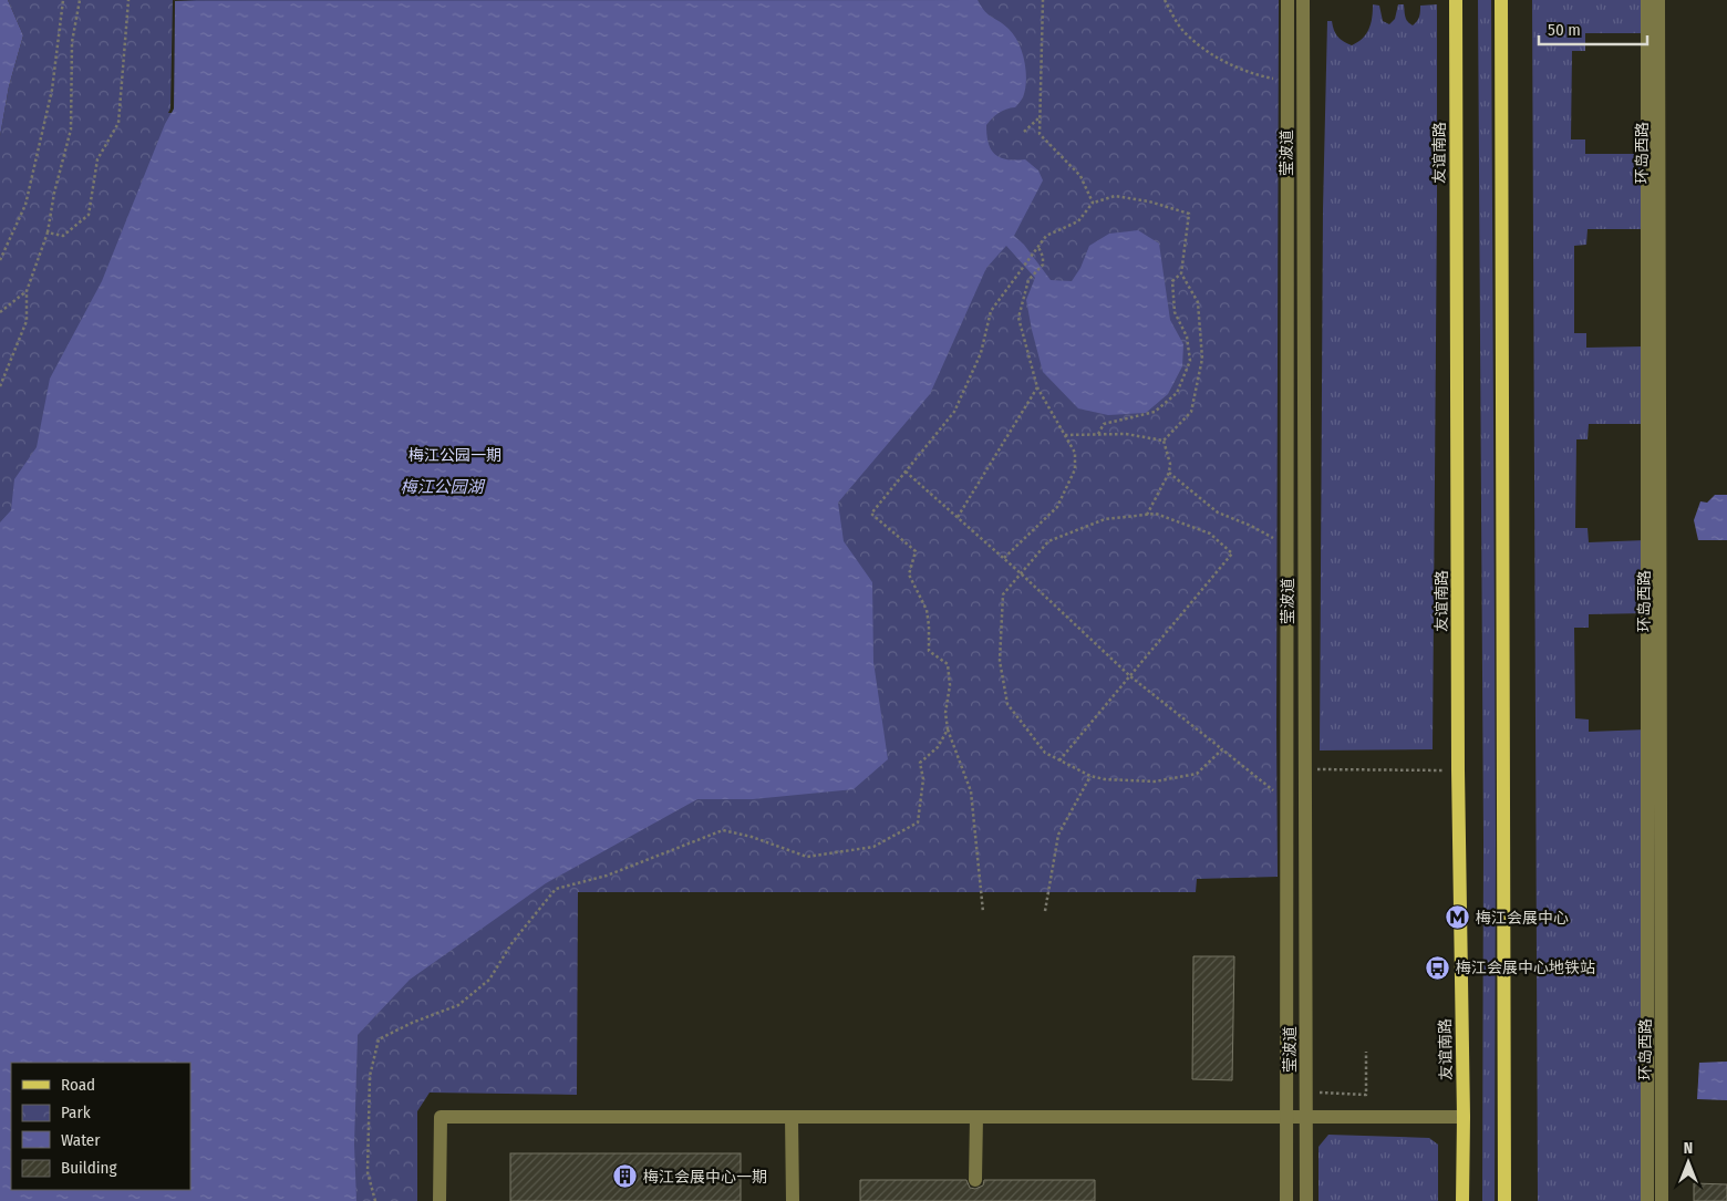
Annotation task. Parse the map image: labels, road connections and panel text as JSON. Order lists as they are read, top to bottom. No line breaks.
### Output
{"streets":{"main road":["友谊南路"],"street":["莹波道","环岛西路"]},"water":["梅江公园湖"],"parks":["梅江公园一期"],"places":{"metro station":["梅江会展中心"],"bus stop":["梅江会展中心地铁站"],"building":["梅江会展中心一期"]},"legend":["Road","Park","Water","Building"],"scale_bar":"50 m","north":"top"}
